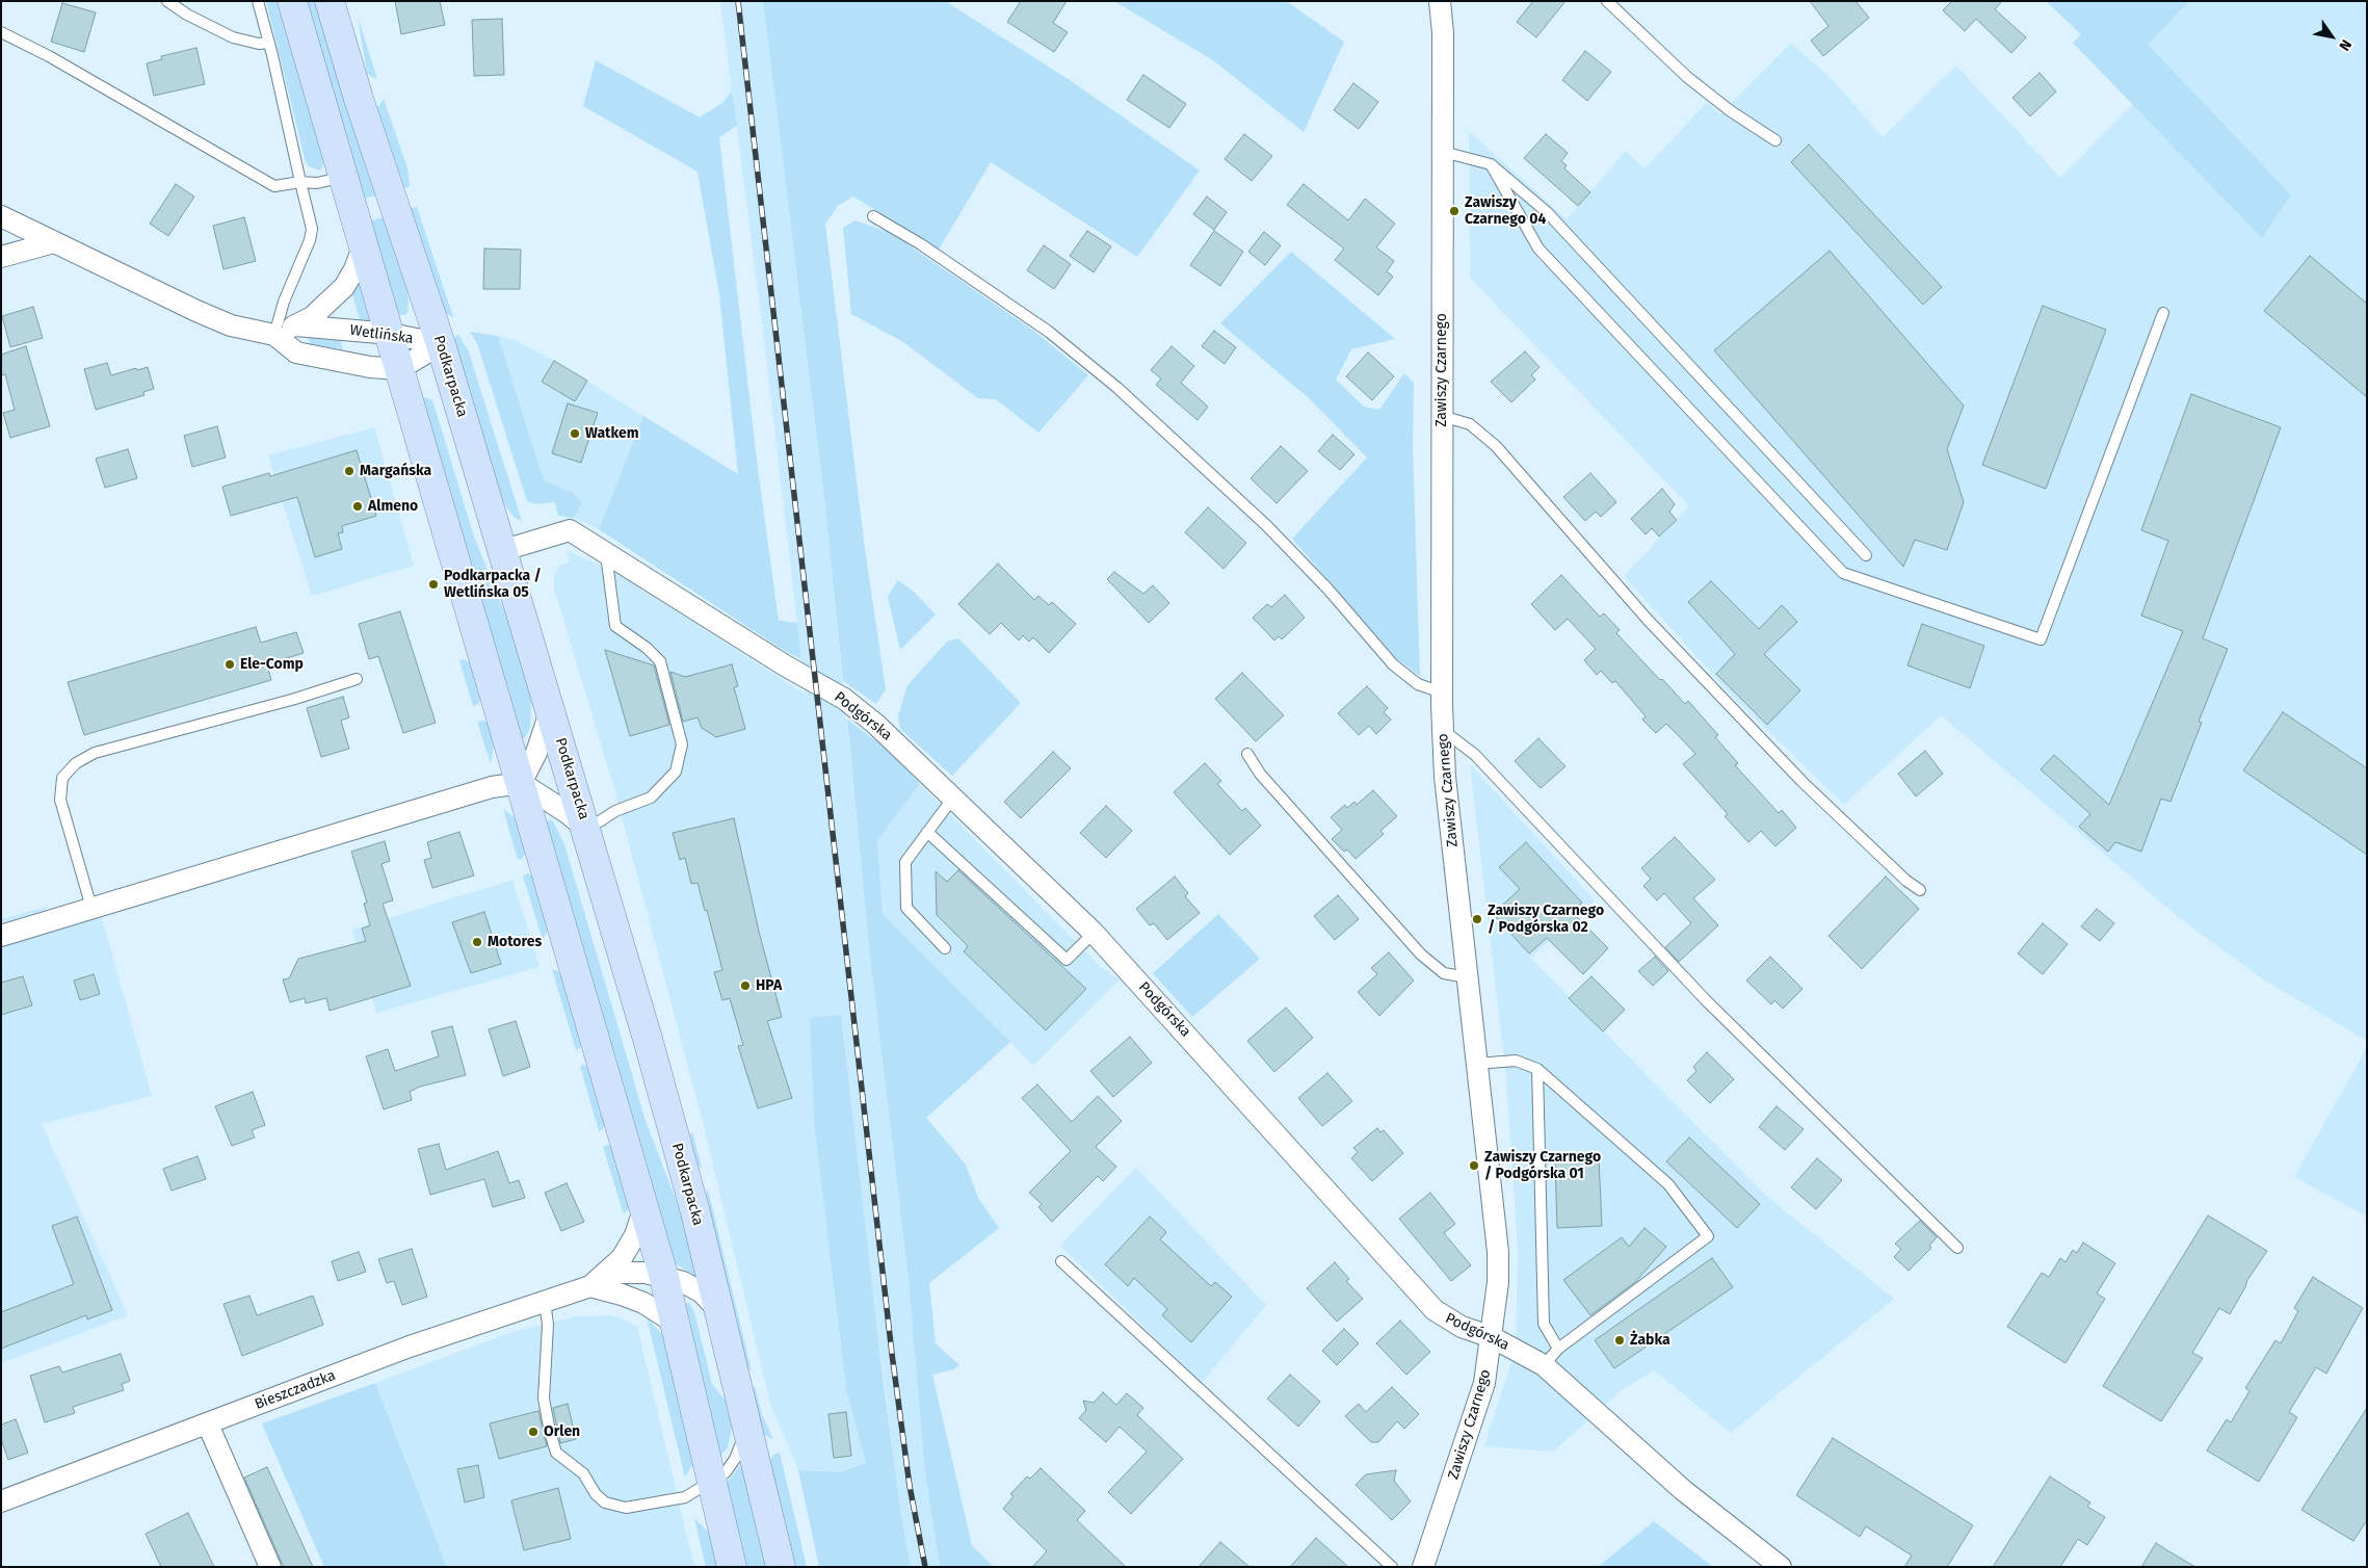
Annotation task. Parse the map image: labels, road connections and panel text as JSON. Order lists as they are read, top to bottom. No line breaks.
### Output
{"streets":{"main road":["Podkarpacka"],"street":["Wetlińska","Zawiszy Czarnego","Podgórska","Bieszczadzka"]},"crossings":[["Wetlińska","Podkarpacka"],["Zawiszy Czarnego","Podgórska"],["Podkarpacka","Podgórska"],["Podkarpacka","Bieszczadzka"]],"places":["Zawiszy Czarnego 04","Watkem","Margańska","Almeno","Podkarpacka / Wetlińska 05","Ele-Comp","Zawiszy Czarnego / Podgórska 02","Motores","HPA","Zawiszy Czarnego / Podgórska 01","Żabka","Orlen"],"north":"bottom right"}
